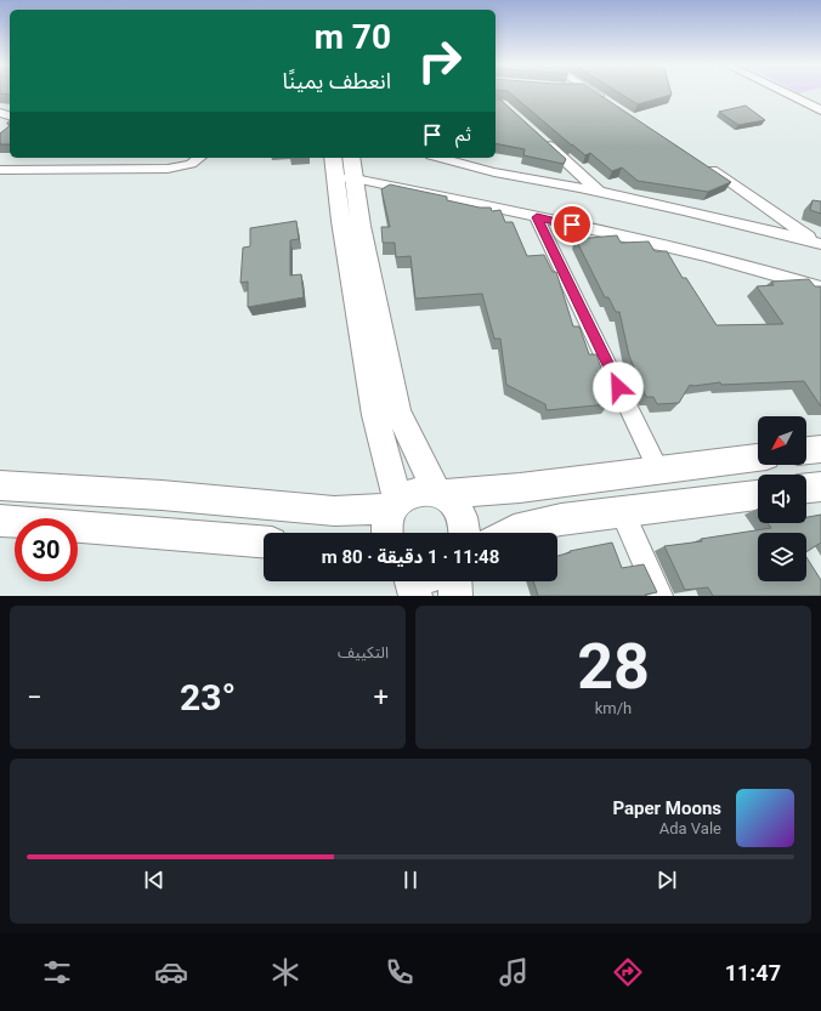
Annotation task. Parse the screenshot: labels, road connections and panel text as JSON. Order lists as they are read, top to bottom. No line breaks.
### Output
{"north":"bottom left","page":{"turn":["70 m","انعطف يمينًا"],"then":"ثم","limit":"30","trip":"11:48 · 1 دقيقة · 80 m","tile":[["28","km/h"],"التكييف"],"heat":["−","23°","+"],"song":["Paper Moons","Ada Vale"],"tabs":"11:47"}}
